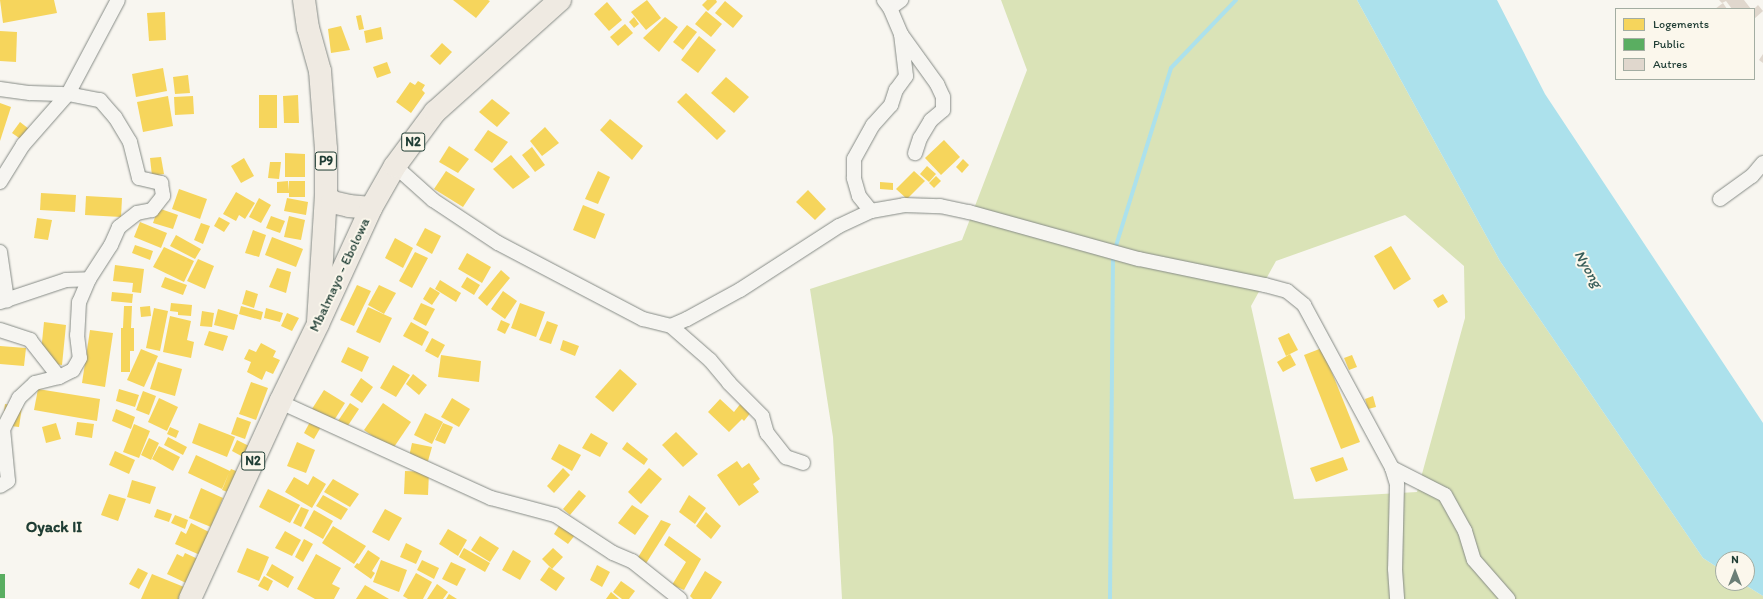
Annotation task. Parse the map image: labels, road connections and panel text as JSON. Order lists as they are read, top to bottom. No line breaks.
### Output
{"streets":{"main road":["N2","P9","Mbalmayo - Ebolowa"]},"crossings":[["P9","Mbalmayo - Ebolowa"]],"districts":["Oyack II"],"water":["Nyong"],"legend":["Logements","Public","Autres"],"north":"top"}
